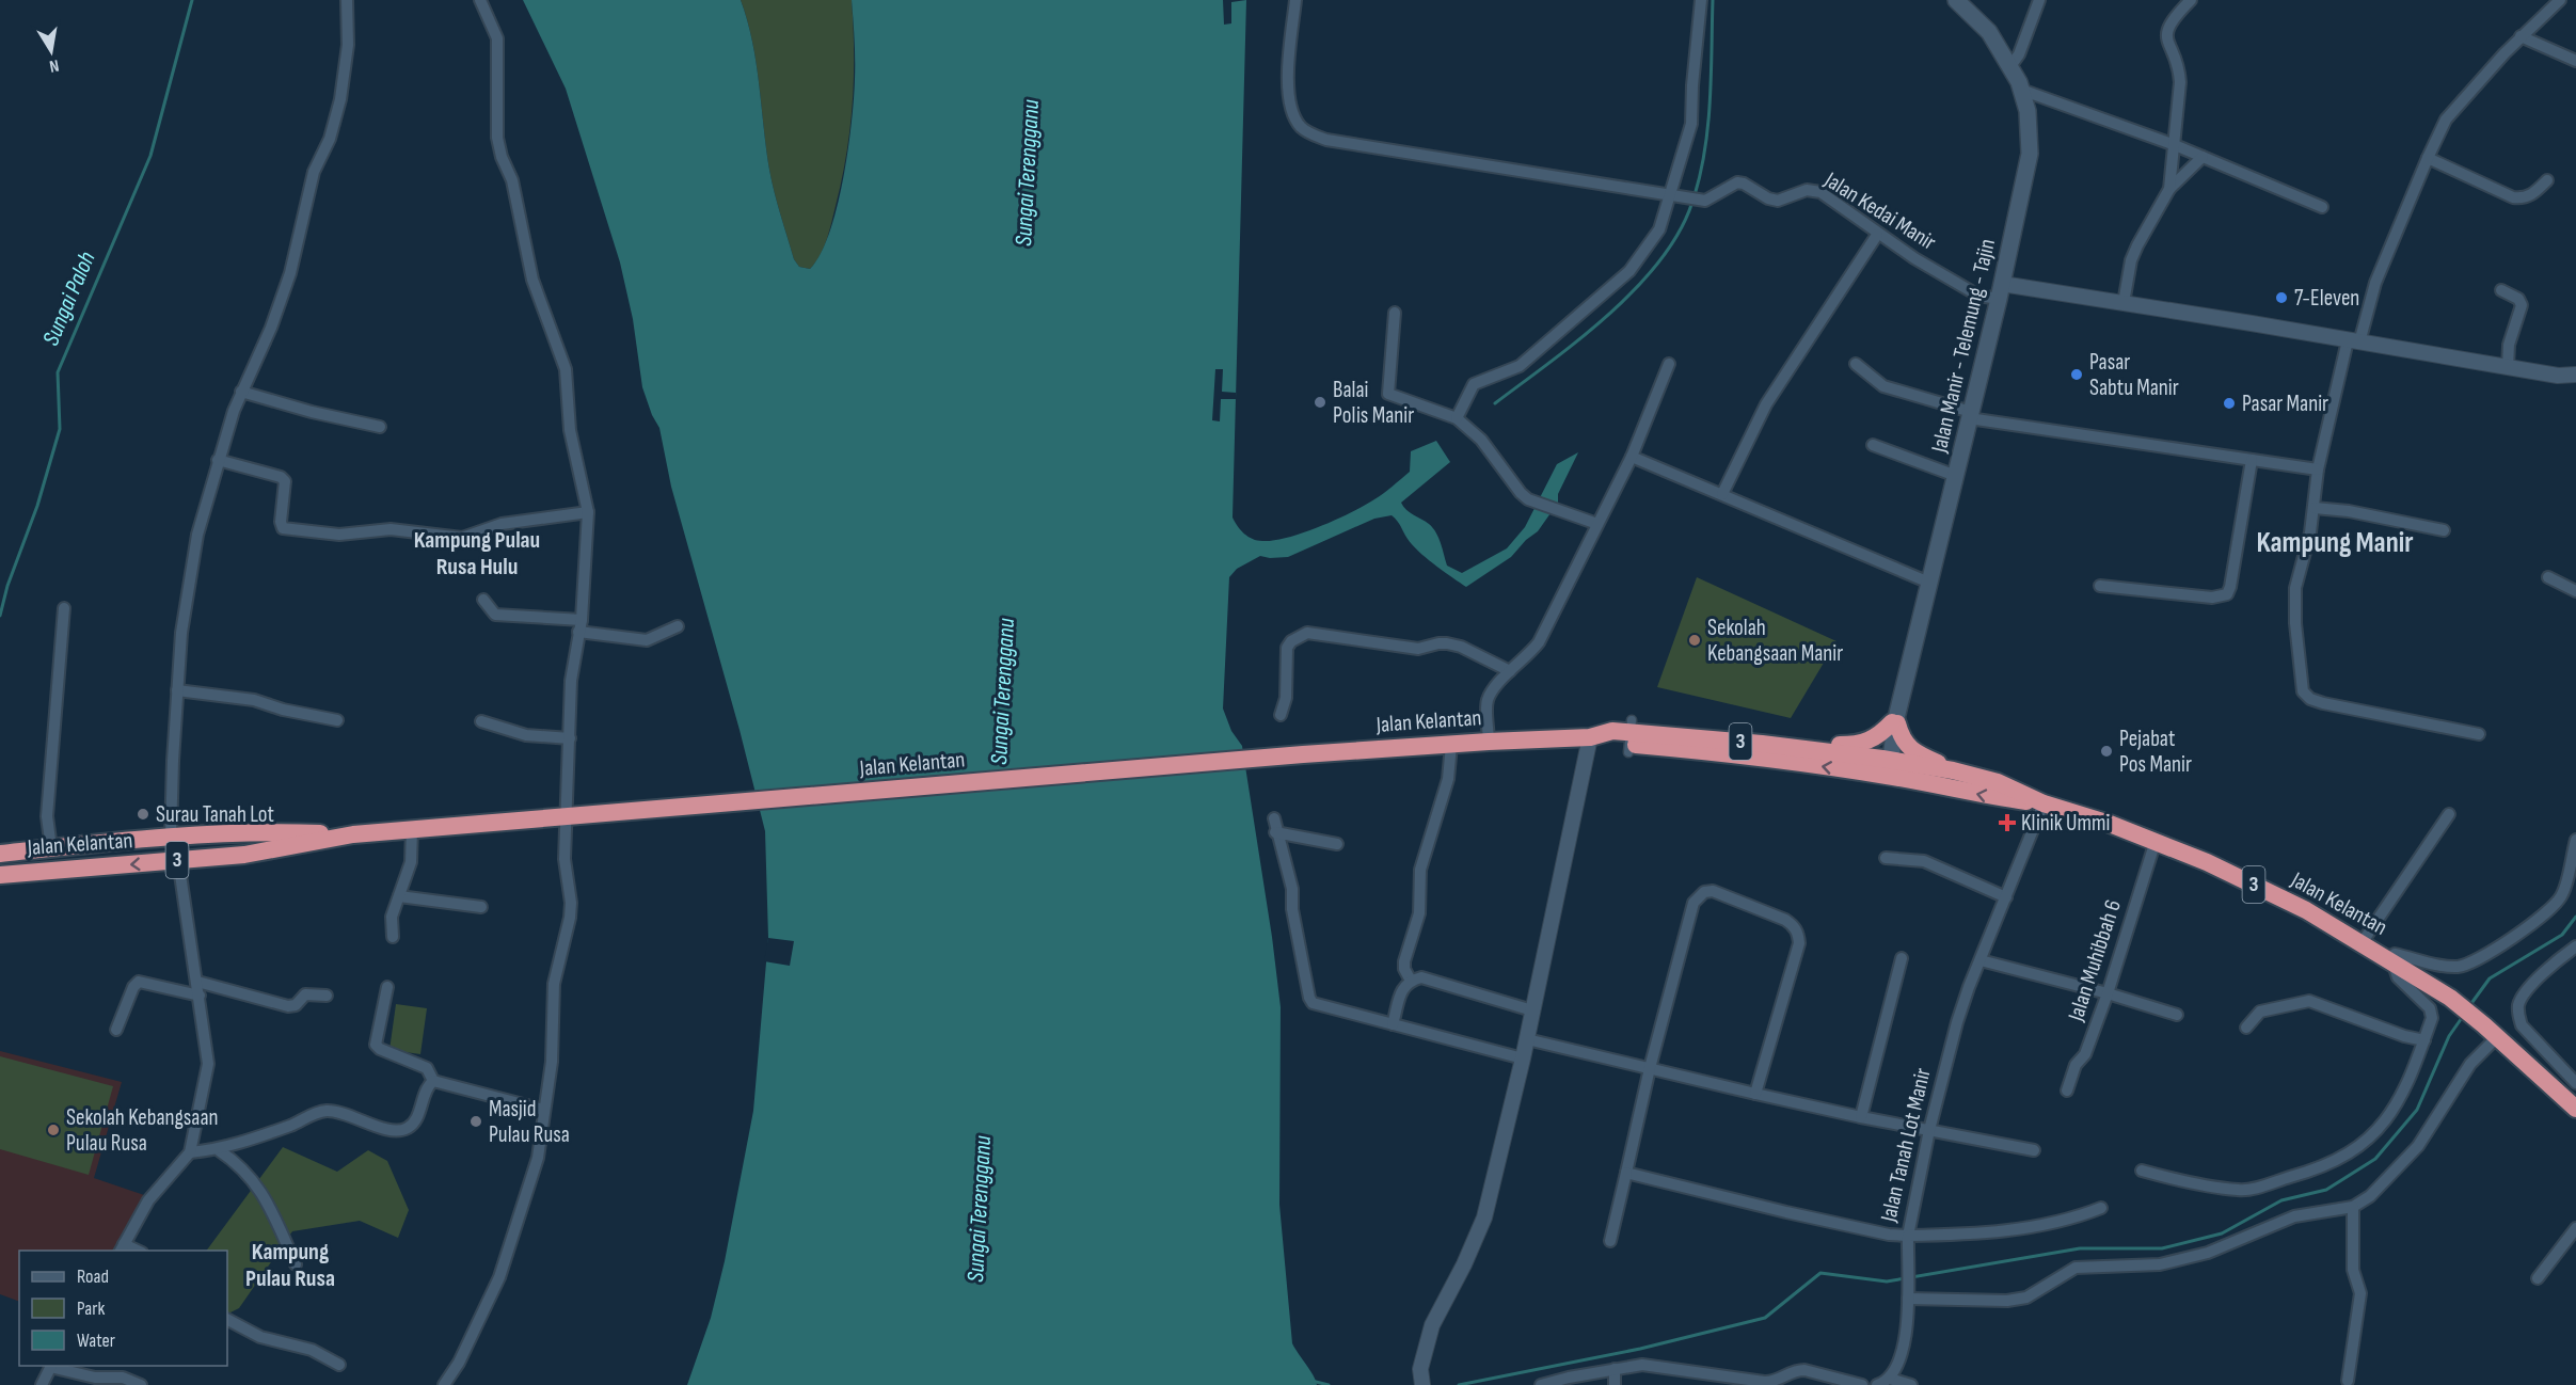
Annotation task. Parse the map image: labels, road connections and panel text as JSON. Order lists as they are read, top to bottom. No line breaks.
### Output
{"streets":{"highway":["Jalan Kelantan","3"],"main road":["Jalan Manir - Telemung - Tajin"],"street":["Jalan Kedai Manir","Jalan Muhibbah 6","Jalan Tanah Lot Manir"]},"crossings":[["Jalan Kedai Manir","Jalan Manir - Telemung - Tajin"],["Jalan Manir - Telemung - Tajin","Jalan Kelantan"],["Jalan Kelantan","Jalan Muhibbah 6"],["Jalan Kelantan","Jalan Tanah Lot Manir"]],"districts":["Kampung Pulau Rusa Hulu","Kampung Manir","Kampung Pulau Rusa"],"water":["Sungai Terengganu","Sungai Paloh"],"places":{"other":["7-Eleven","Pasar Sabtu Manir","Balai Polis Manir","Pasar Manir","Sekolah Kebangsaan Manir","Pejabat Pos Manir","Surau Tanah Lot","Masjid Pulau Rusa","Sekolah Kebangsaan Pulau Rusa"],"health":["Klinik Ummi"]},"legend":["Road","Park","Water"],"north":"bottom"}
